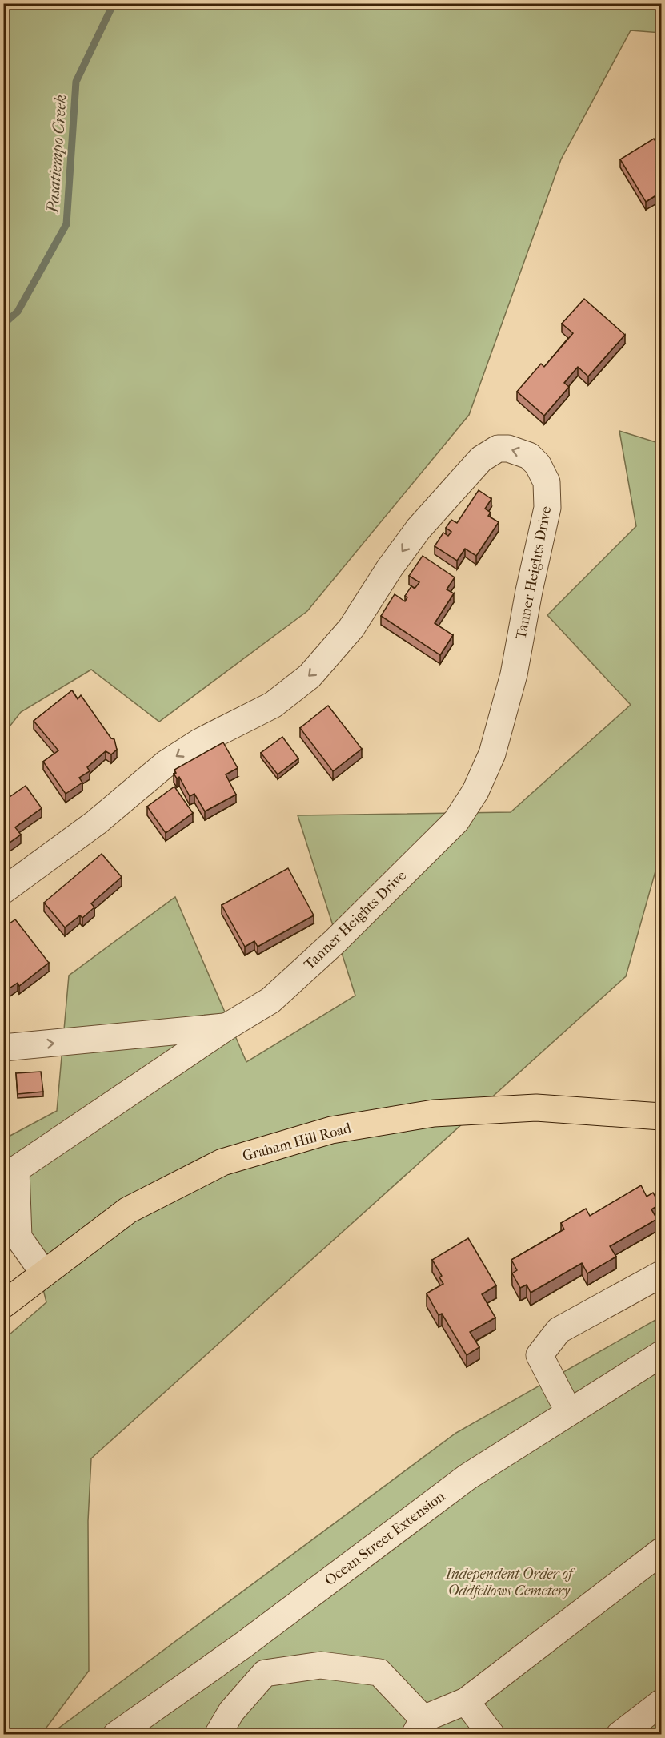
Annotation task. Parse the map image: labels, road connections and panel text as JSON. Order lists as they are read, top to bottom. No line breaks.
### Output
{"streets":{"main road":["Graham Hill Road"],"street":["Tanner Heights Drive","Ocean Street Extension"]},"crossings":[["Tanner Heights Drive","Graham Hill Road"]],"water":["Pasatiempo Creek"],"parks":["Independent Order of Oddfellows Cemetery"]}
